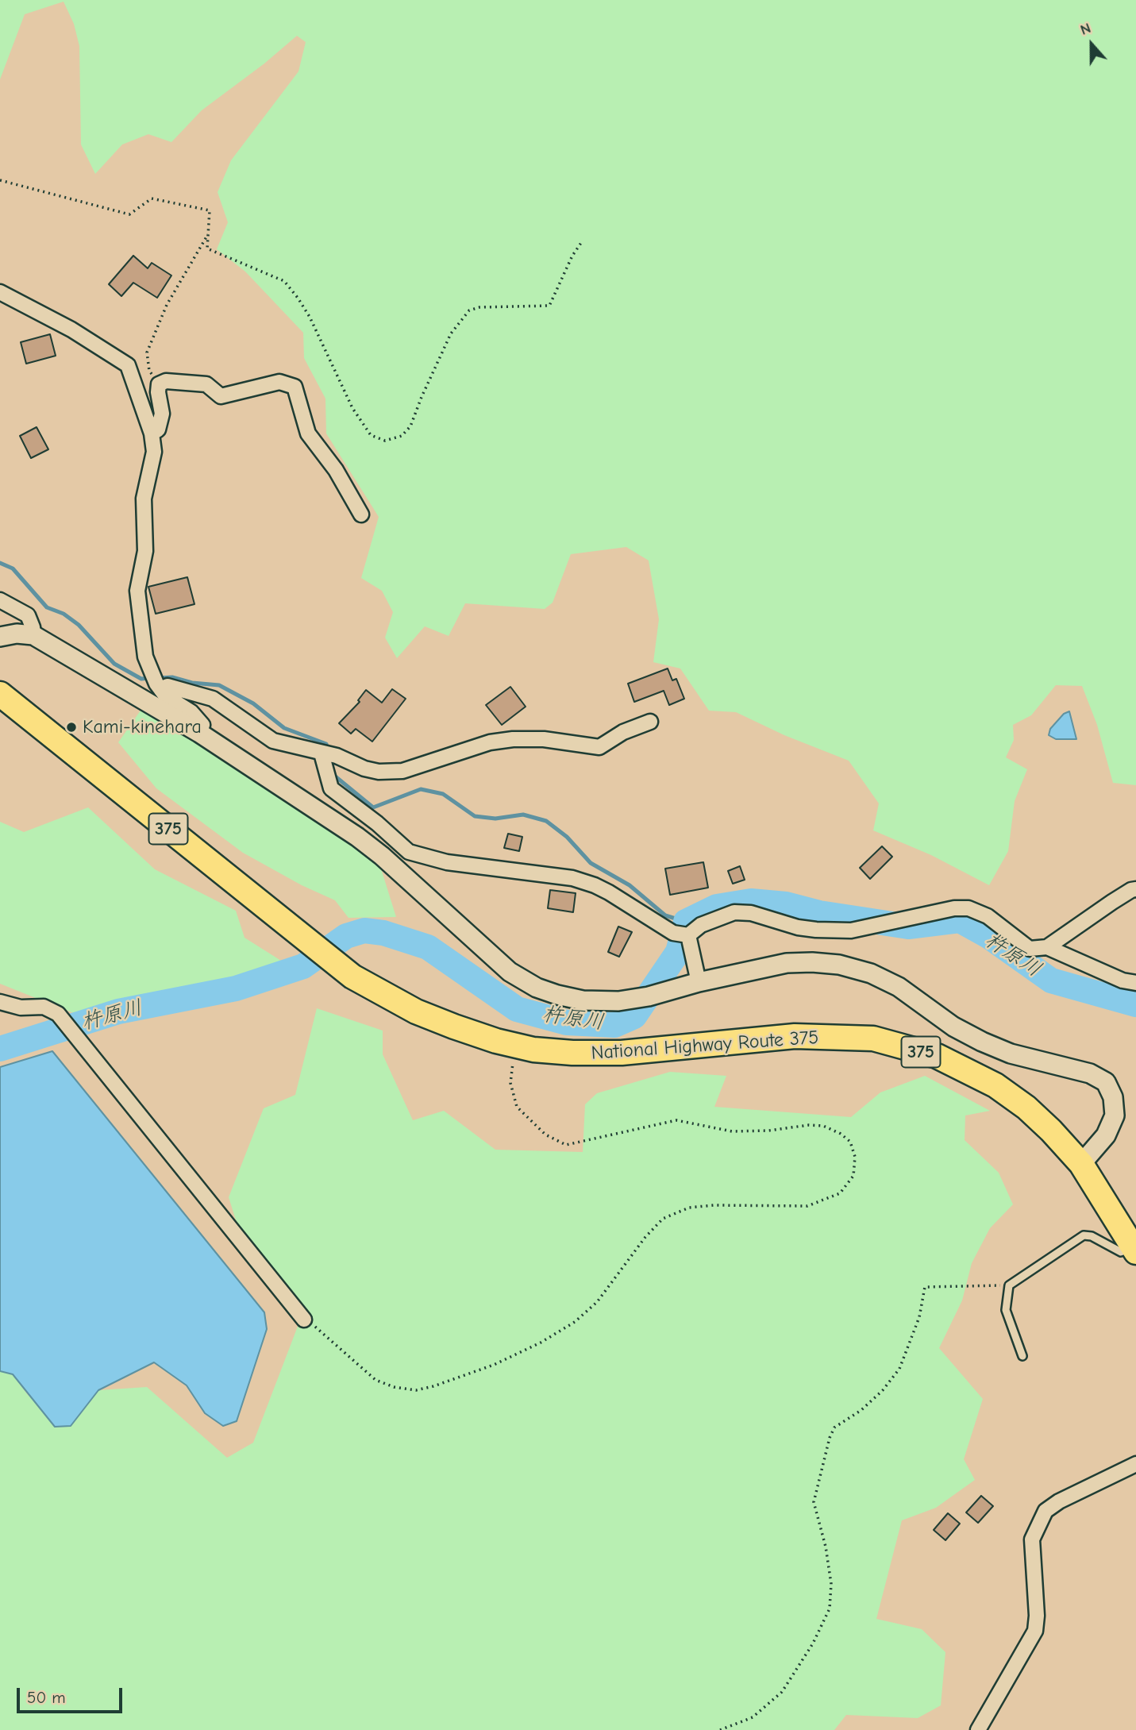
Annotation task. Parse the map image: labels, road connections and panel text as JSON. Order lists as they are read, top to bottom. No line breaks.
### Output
{"streets":{"highway":["375","National Highway Route 375"]},"water":["杵原川"],"places":["Kami-kinehara"],"scale_bar":"50 m","north":"top"}
